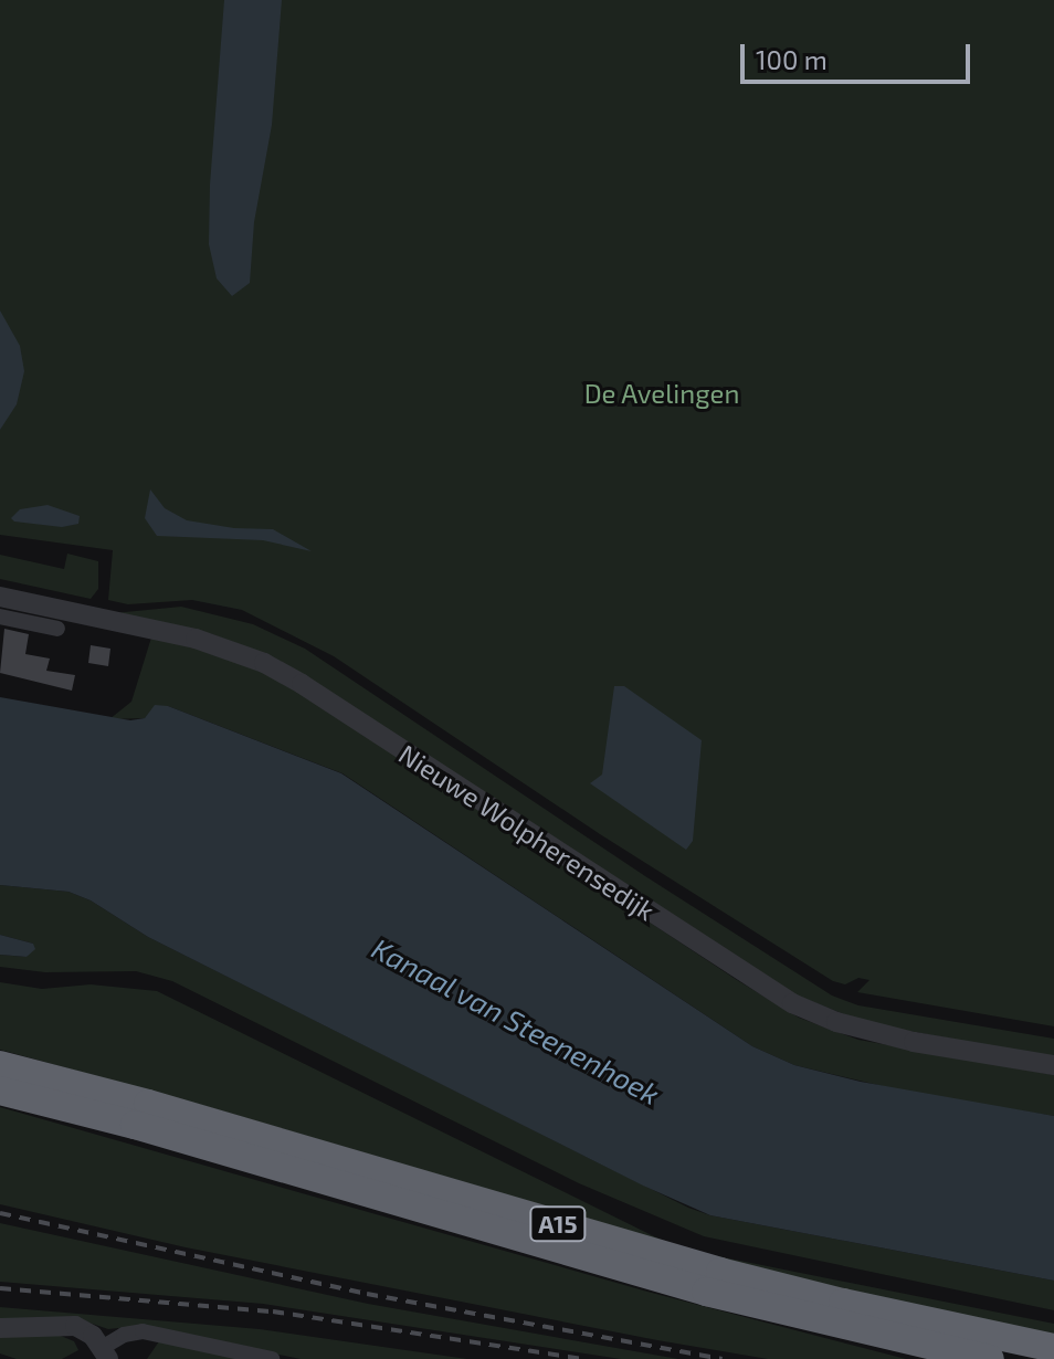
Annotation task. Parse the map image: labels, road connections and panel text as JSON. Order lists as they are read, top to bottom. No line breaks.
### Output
{"streets":{"highway":["A15"],"street":["Nieuwe Wolpherensedijk"]},"water":["Kanaal van Steenenhoek"],"parks":["De Avelingen"],"scale_bar":"100 m"}
